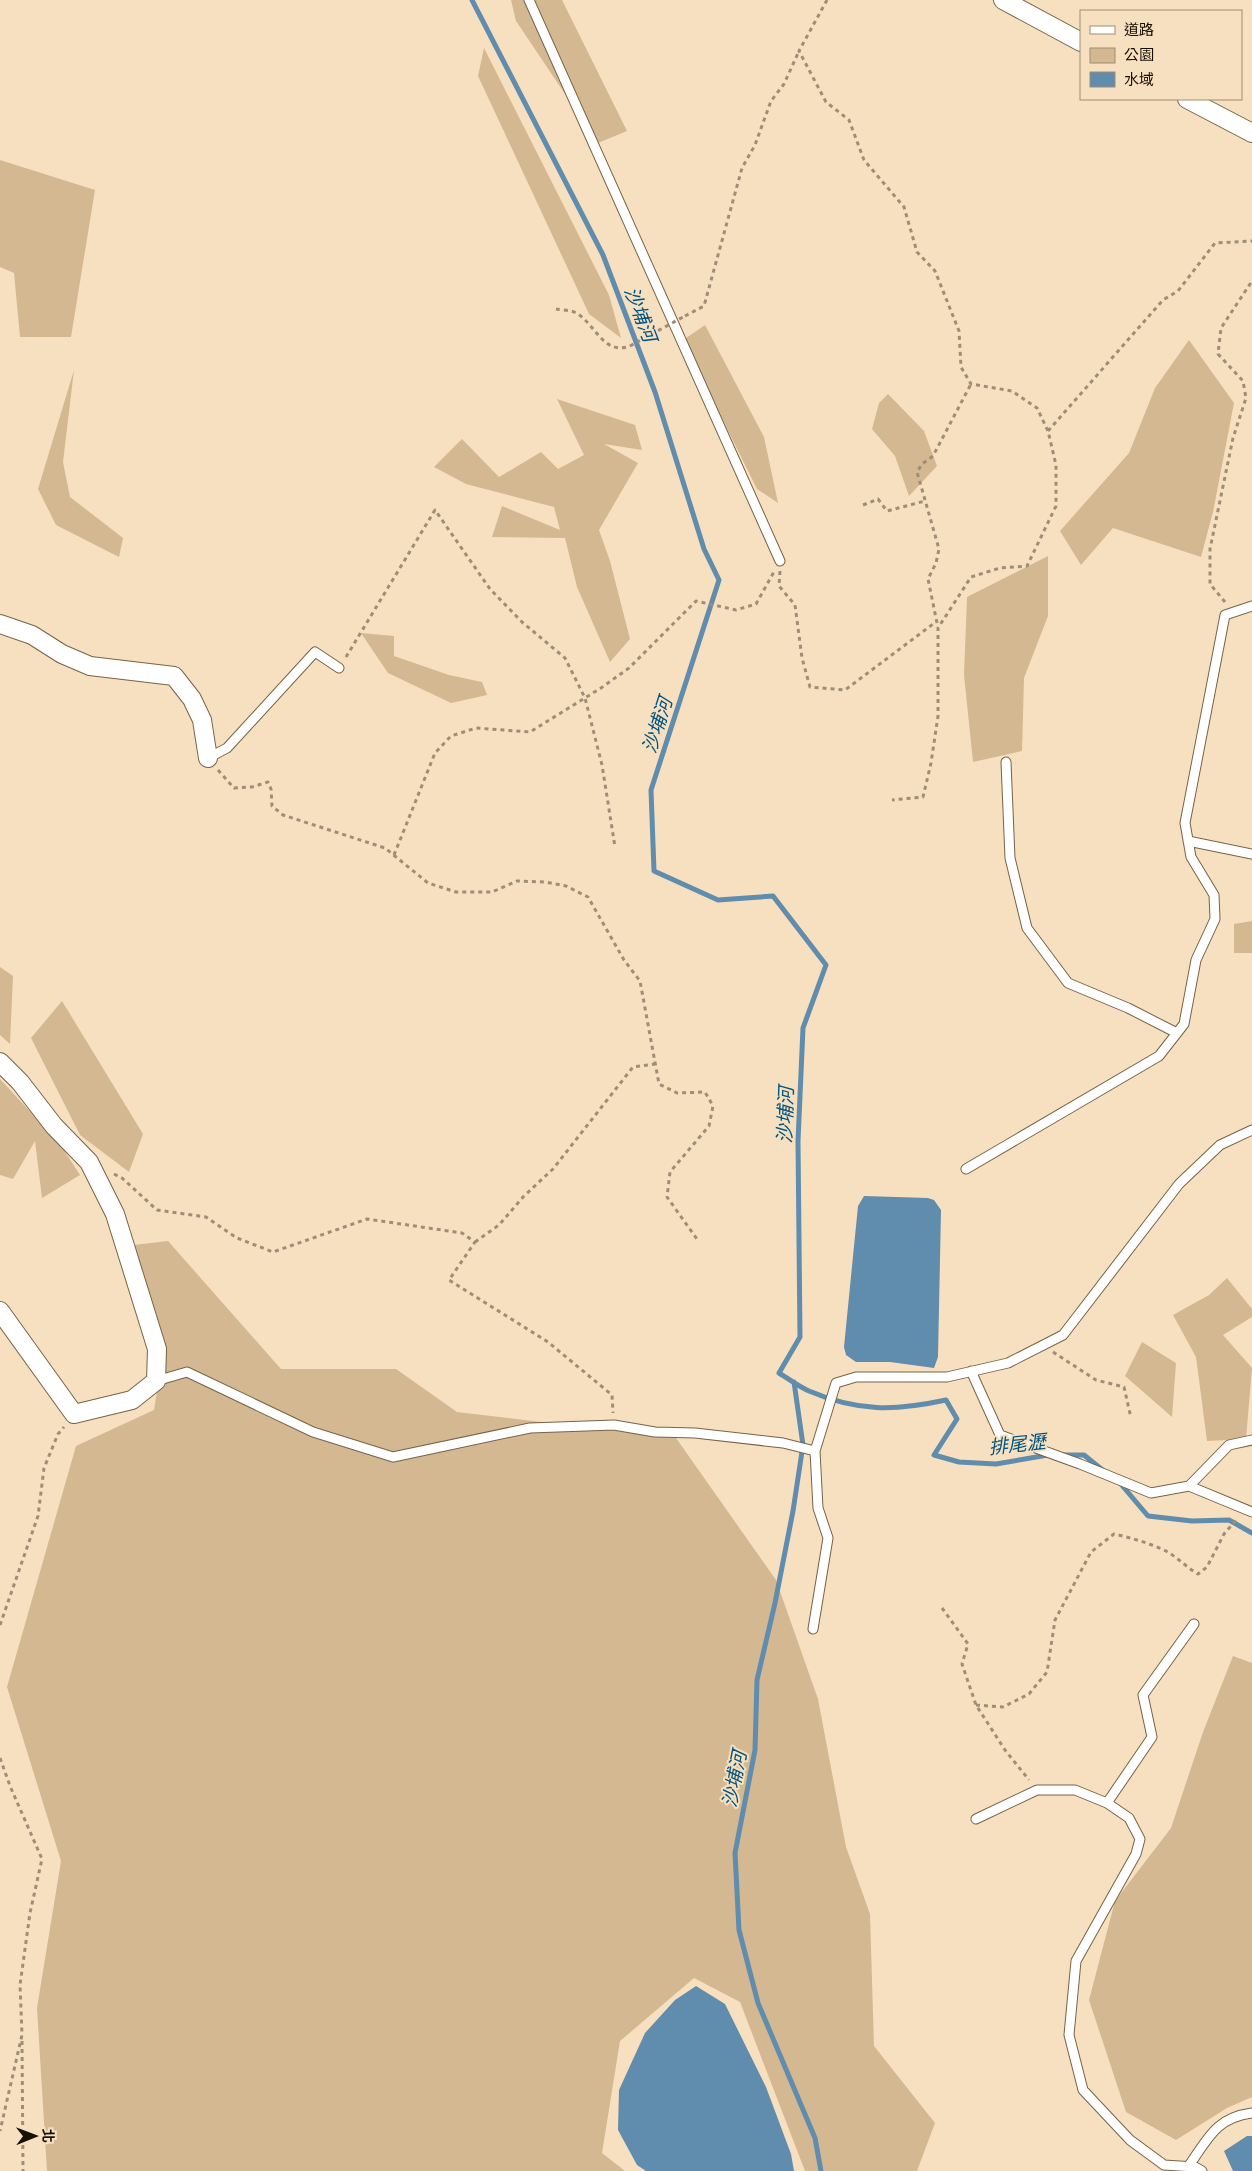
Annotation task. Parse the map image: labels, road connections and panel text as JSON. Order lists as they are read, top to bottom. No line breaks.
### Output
{"water":["沙埔河","排尾瀝"],"legend":["道路","公園","水域"],"north":"right"}
